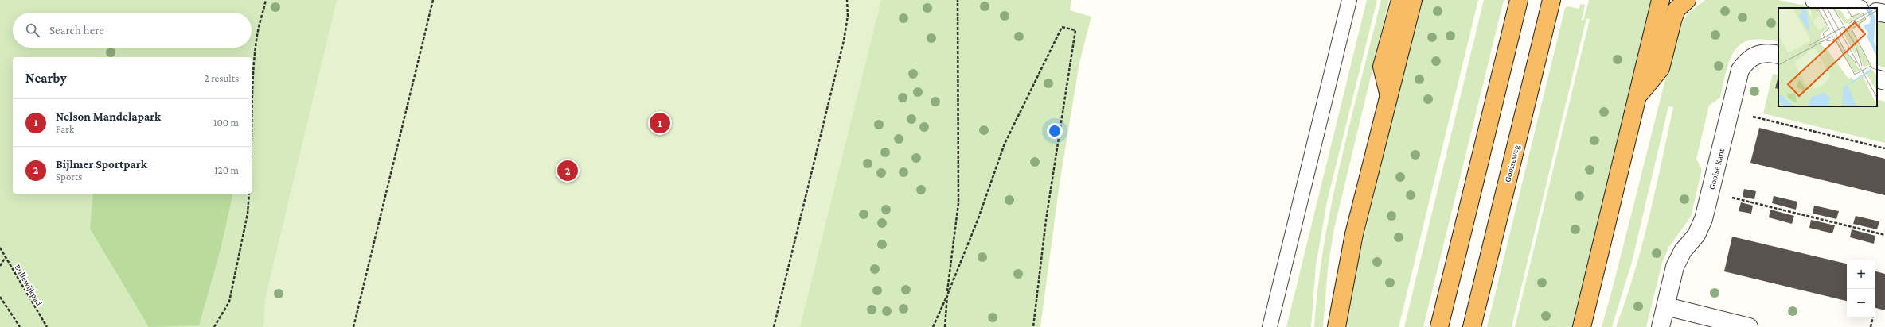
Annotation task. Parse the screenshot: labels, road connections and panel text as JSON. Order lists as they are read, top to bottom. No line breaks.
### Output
{"streets":{"highway":["Gooiseweg"],"street":["Gooise Kant"],"path":["Bullewijkpad"]},"page":{"search":"Search here","heading":["Nearby","2 results"],"list":[{"mark":"1","name":"Nelson Mandelapark","note":"Park","value":"100 m"},{"mark":"2","name":"Bijlmer Sportpark","note":"Sports","value":"120 m"}],"pins":["1","2"],"map_buttons":["+","−"]}}
